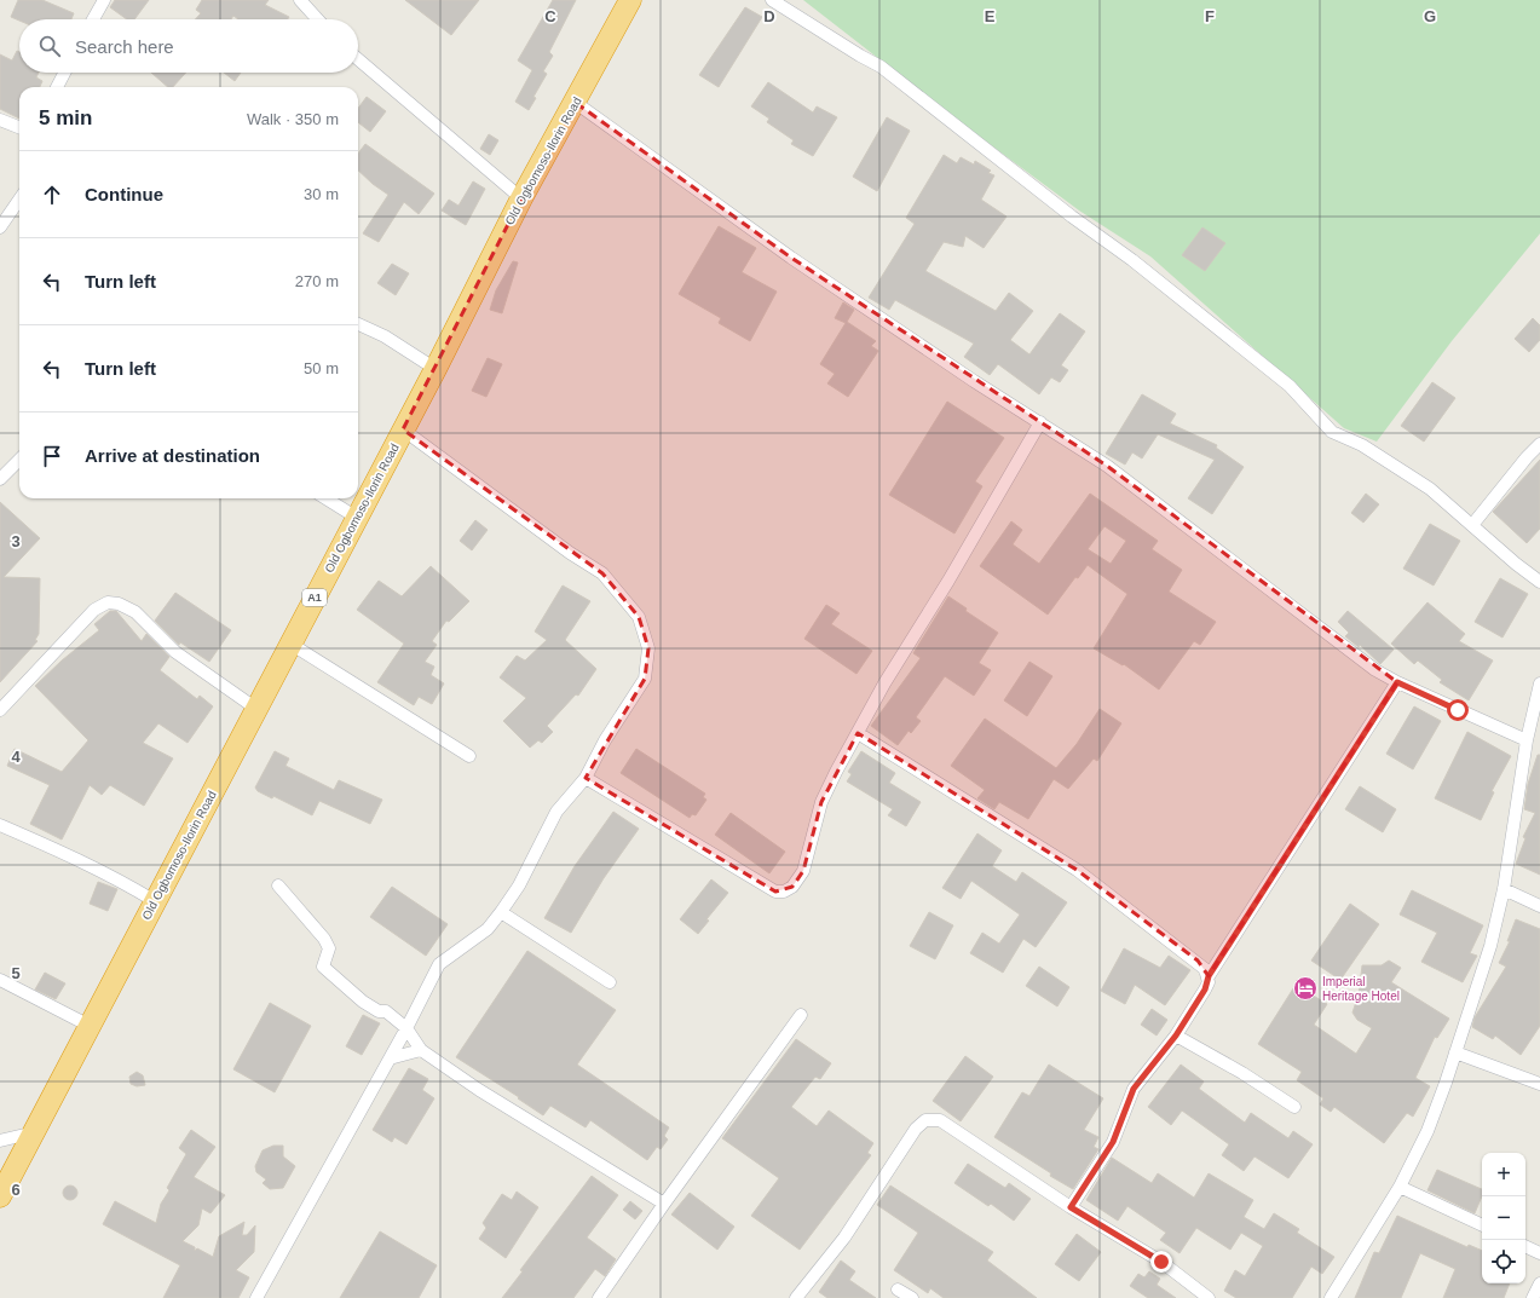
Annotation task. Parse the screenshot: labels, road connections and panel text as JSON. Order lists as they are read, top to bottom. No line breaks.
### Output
{"streets":{"highway":["Old Ogbomoso-Ilorin Road","A1"]},"places":{"hotel":["Imperial Heritage Hotel"]},"page":{"search":"Search here","heading":["5 min","Walk · 350 m"],"list":[["Continue","30 m"],["Turn left","270 m"],["Turn left","50 m"],"Arrive at destination"],"map_buttons":["+","−"]},"grid":{"columns":["C","D","E","F","G"],"rows":["3","4","5","6"]}}
